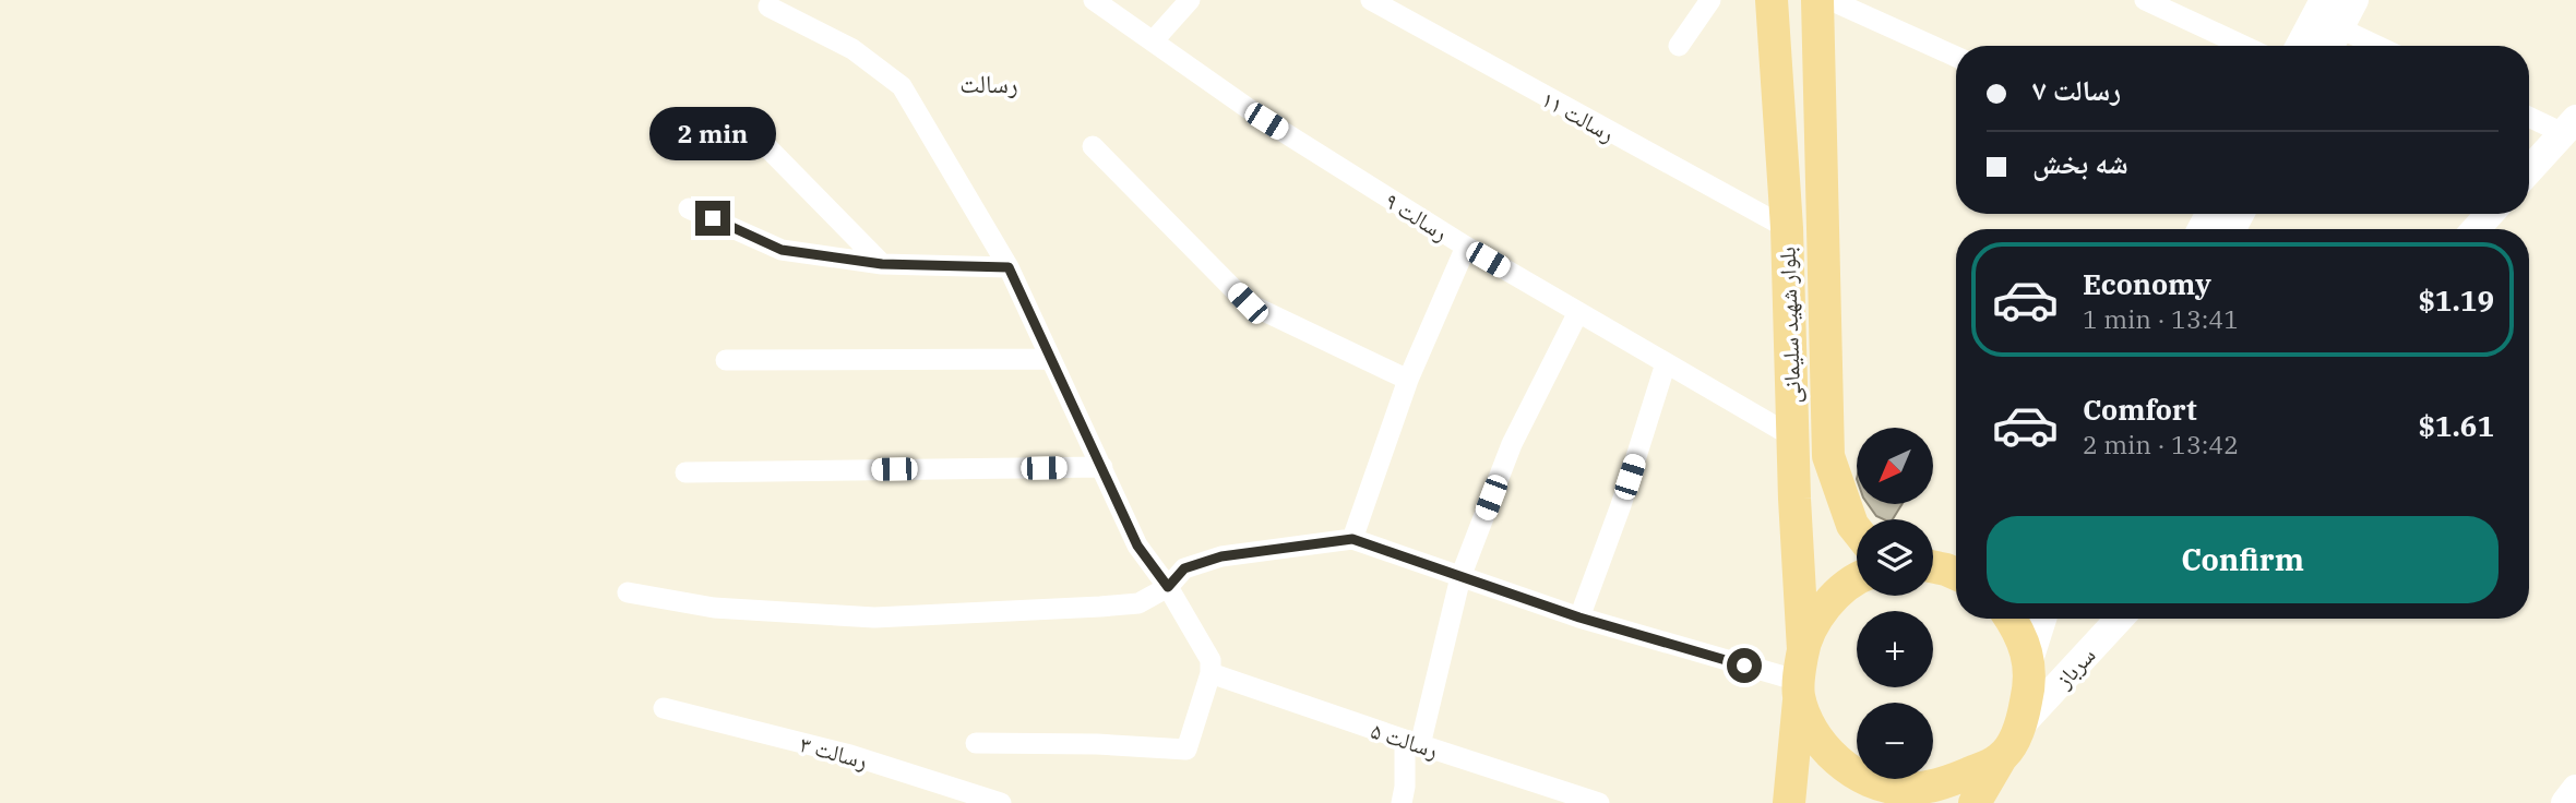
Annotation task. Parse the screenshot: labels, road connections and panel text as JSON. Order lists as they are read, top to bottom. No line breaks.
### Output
{"streets":{"main road":["بلوار شهید سلیمانی","سرباز"],"street":["رسالت ۱۱","رسالت ۹","رسالت ۵","رسالت ۳"]},"crossings":[["رسالت ۱۱","بلوار شهید سلیمانی"],["رسالت ۹","بلوار شهید سلیمانی"]],"districts":["رسالت"],"north":"bottom left","page":{"banner":["رسالت ۷","شه بخش"],"bubble":"2 min","list":[{"name":"Economy","note":"1 min · 13:41","value":"$1.19"},{"name":"Comfort","note":"2 min · 13:42","value":"$1.61"}],"map_buttons":["+","−"],"buttons":"Confirm"}}
